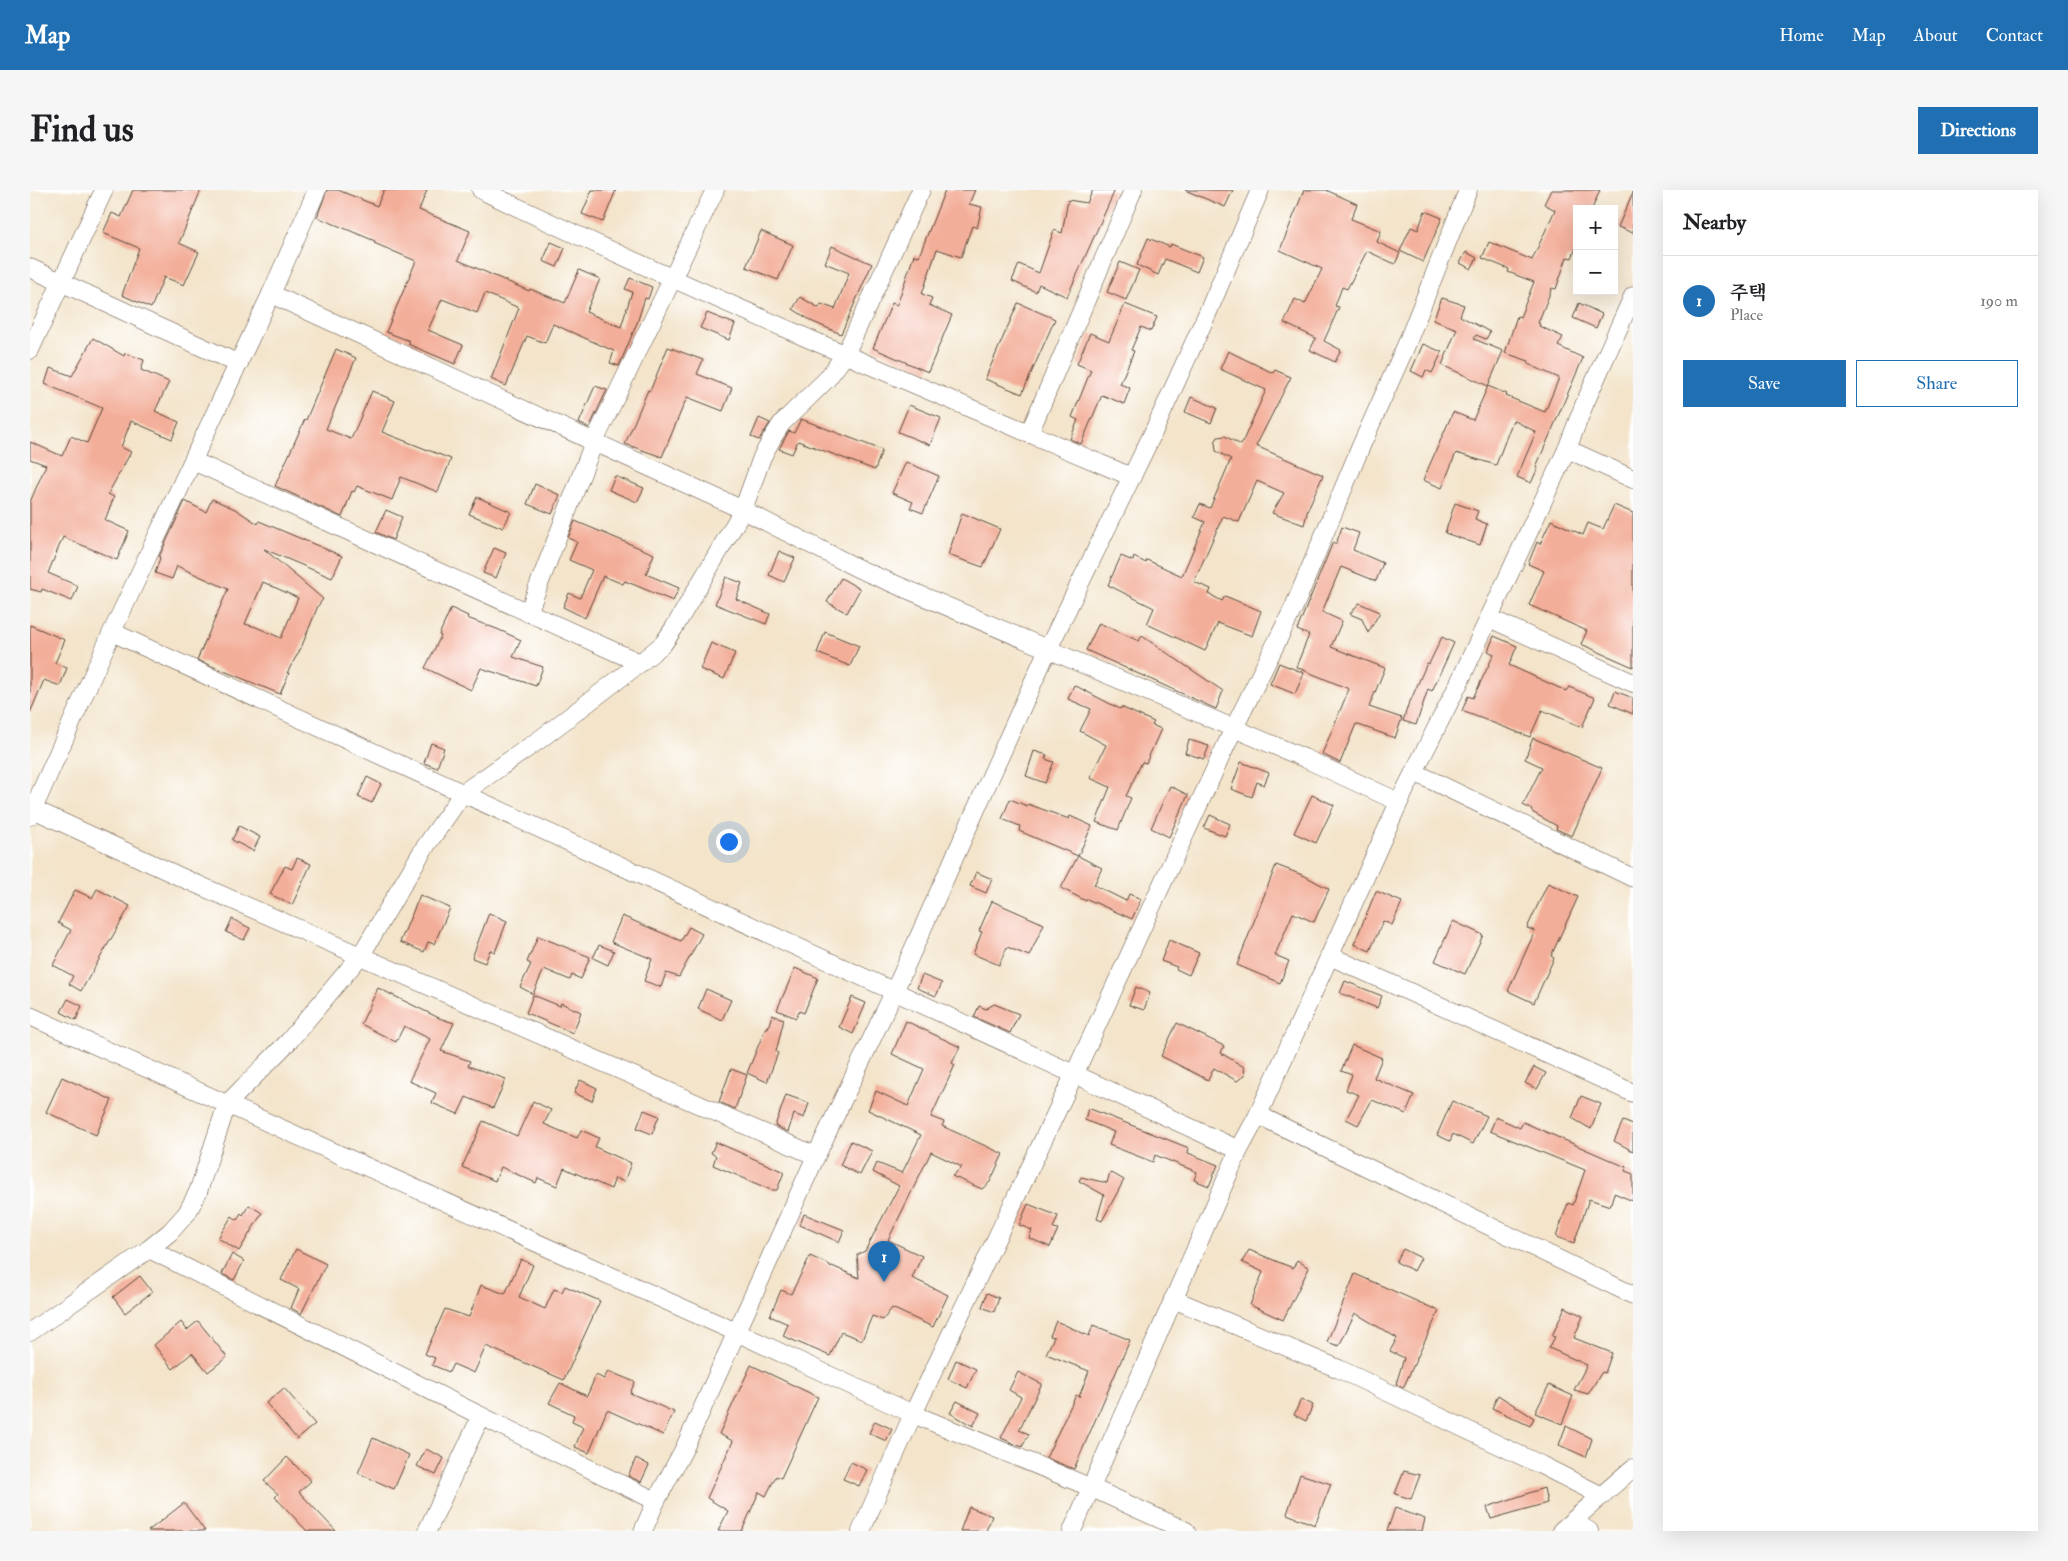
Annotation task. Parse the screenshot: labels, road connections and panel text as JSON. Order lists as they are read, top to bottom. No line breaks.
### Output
{"page":{"header":"Map","nav":["Home","Map","About","Contact"],"buttons":["Directions",["Save","Share"]],"title":"Find us","heading":"Nearby","map_buttons":["+","−"],"list":[{"mark":"1","name":"주택","note":"Place","value":"190 m"}],"pins":"1"}}
